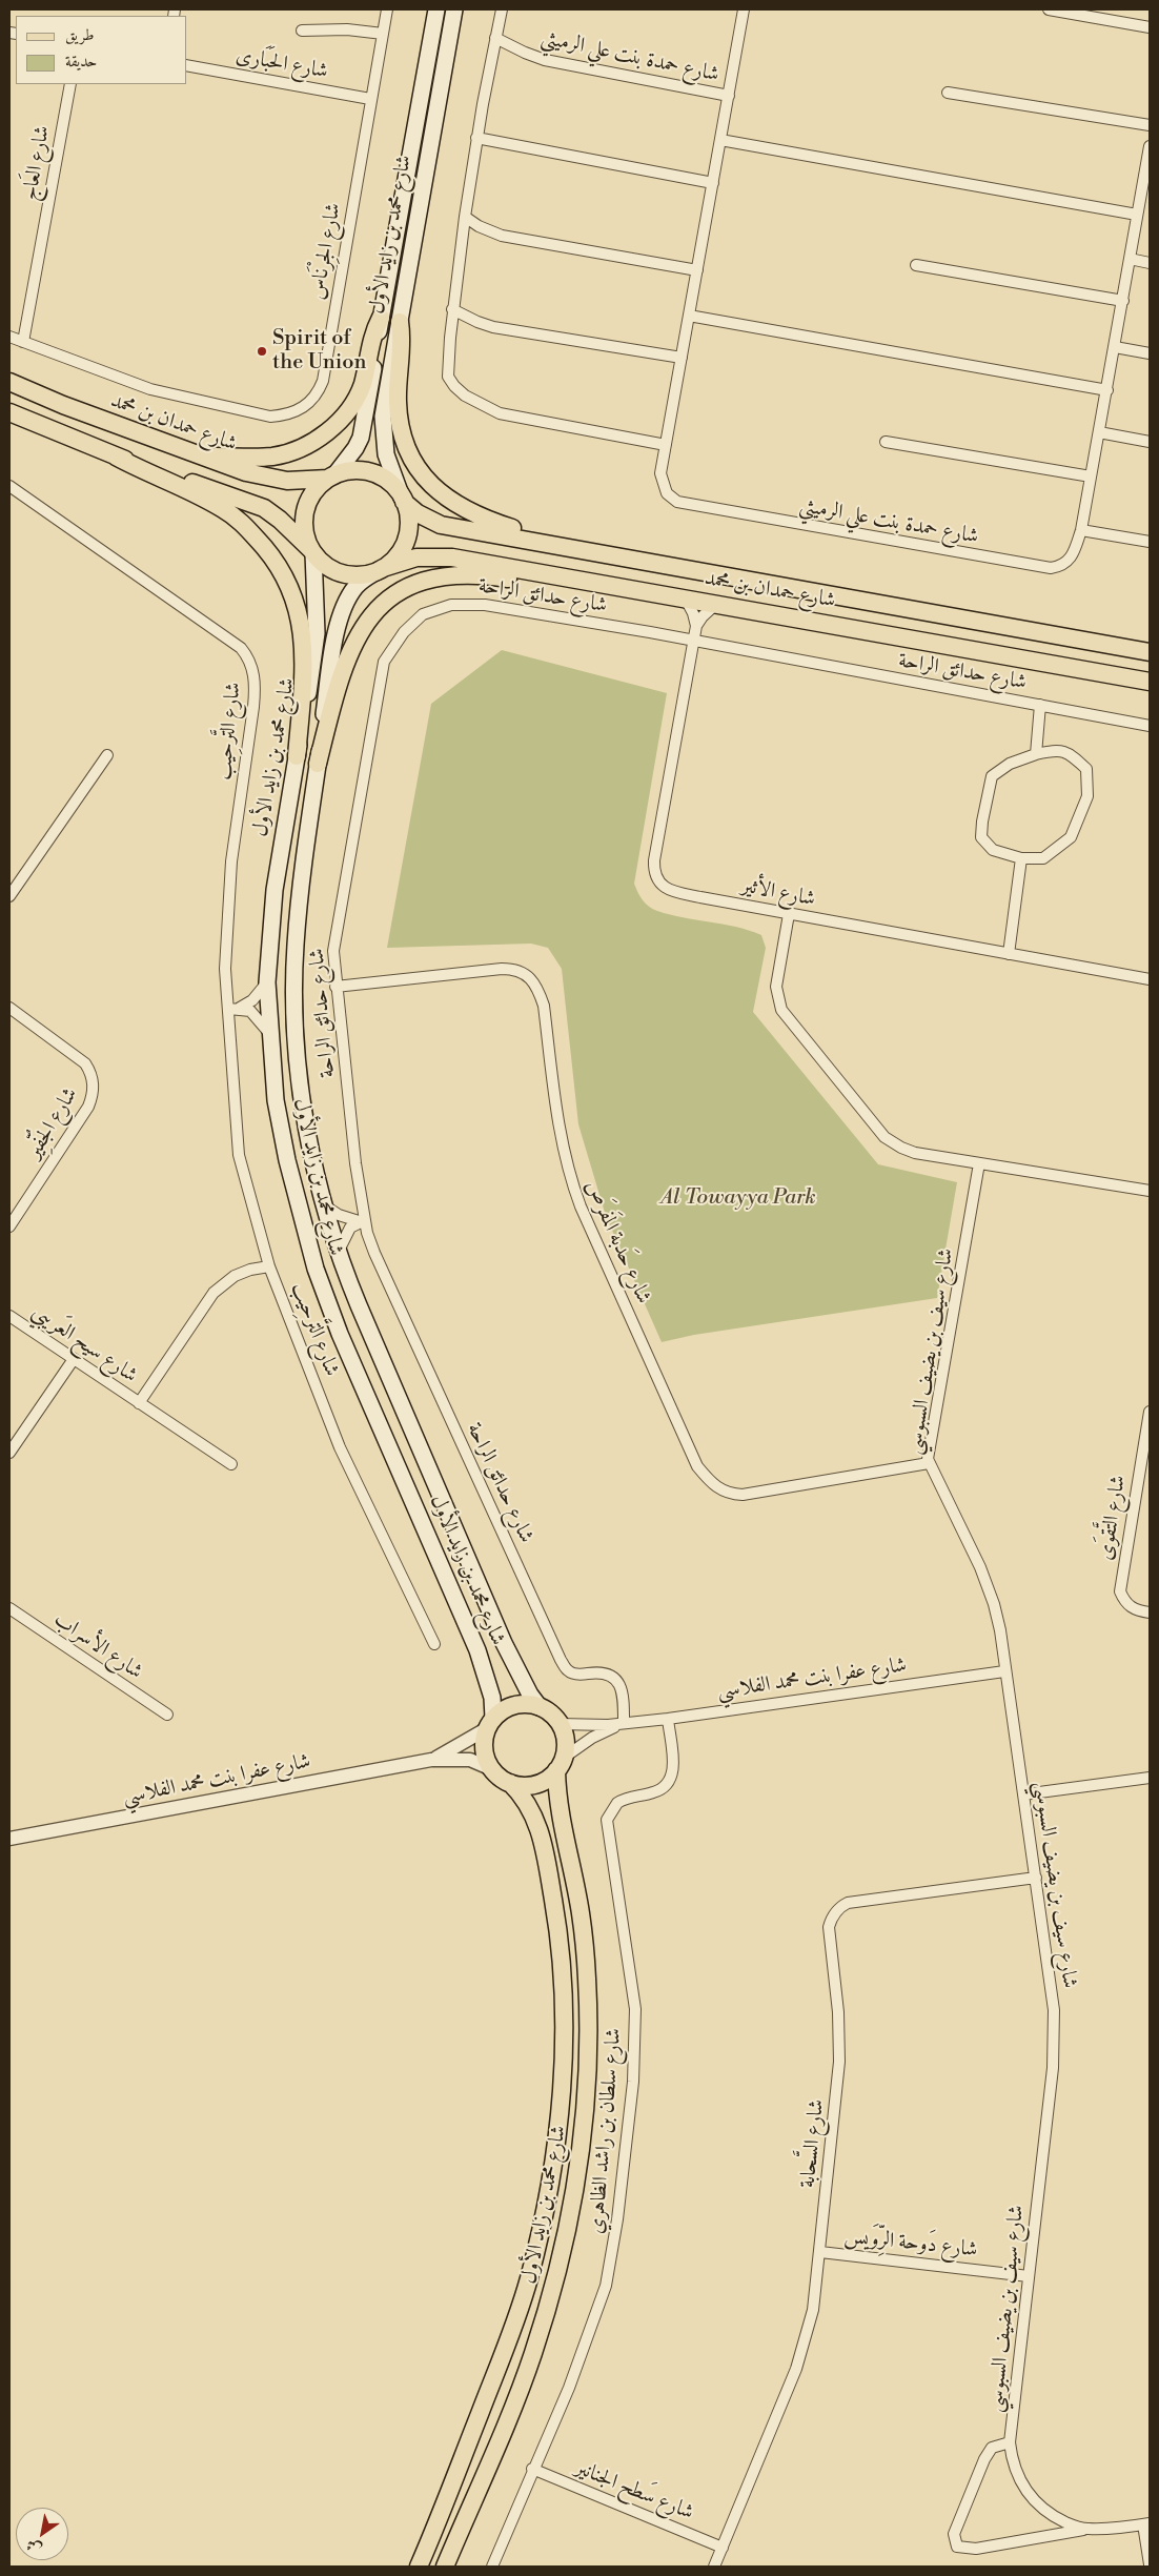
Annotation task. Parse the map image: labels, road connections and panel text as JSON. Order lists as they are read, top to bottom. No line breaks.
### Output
{"streets":{"main road":["شارع محمد بن زايد الأول","شارع حمدان بن محمد"],"street":["شارع حمدة بنت علي الرميثي","شارع الحَبَارى","شارع العَاج","شارع الجِرْنَاس","شارع حدائق الراحة","شارع التَّرحِيب","شارع الأثير","شارع الجُفِّير","شارع حَدبة المَفرَص","شارع سيح العَريبي","شارع سيف بن يضيف السبوسي","شارع التَّقوَى","شارع الأسراب","شارع عفرا بنت محمد الفلاسي","شارع سلطان بن راشد الظاهري","شارع السَّحابة","شارع دَوحة الرِّوَيس","شارع سَطح الجنانير"]},"crossings":[["شارع الحَبَارى","شارع الجِرْنَاس"],["شارع العَاج","شارع الجِرْنَاس"],["شارع محمد بن زايد الأول","شارع حمدان بن محمد"],["شارع محمد بن زايد الأول","شارع عفرا بنت محمد الفلاسي"],["شارع حدائق الراحة","شارع الأثير"],["شارع حدائق الراحة","شارع حَدبة المَفرَص"],["شارع حدائق الراحة","شارع عفرا بنت محمد الفلاسي"],["شارع التَّرحِيب","شارع سيح العَريبي"],["شارع حَدبة المَفرَص","شارع سيف بن يضيف السبوسي"],["شارع سيف بن يضيف السبوسي","شارع عفرا بنت محمد الفلاسي"],["شارع سيف بن يضيف السبوسي","شارع السَّحابة"],["شارع سيف بن يضيف السبوسي","شارع دَوحة الرِّوَيس"],["شارع عفرا بنت محمد الفلاسي","شارع سلطان بن راشد الظاهري"],["شارع سلطان بن راشد الظاهري","شارع سَطح الجنانير"],["شارع السَّحابة","شارع دَوحة الرِّوَيس"],["شارع السَّحابة","شارع سَطح الجنانير"]],"parks":["Al Towayya Park"],"places":["Spirit of the Union"],"legend":["طريق","حديقة"],"north":"bottom left"}
